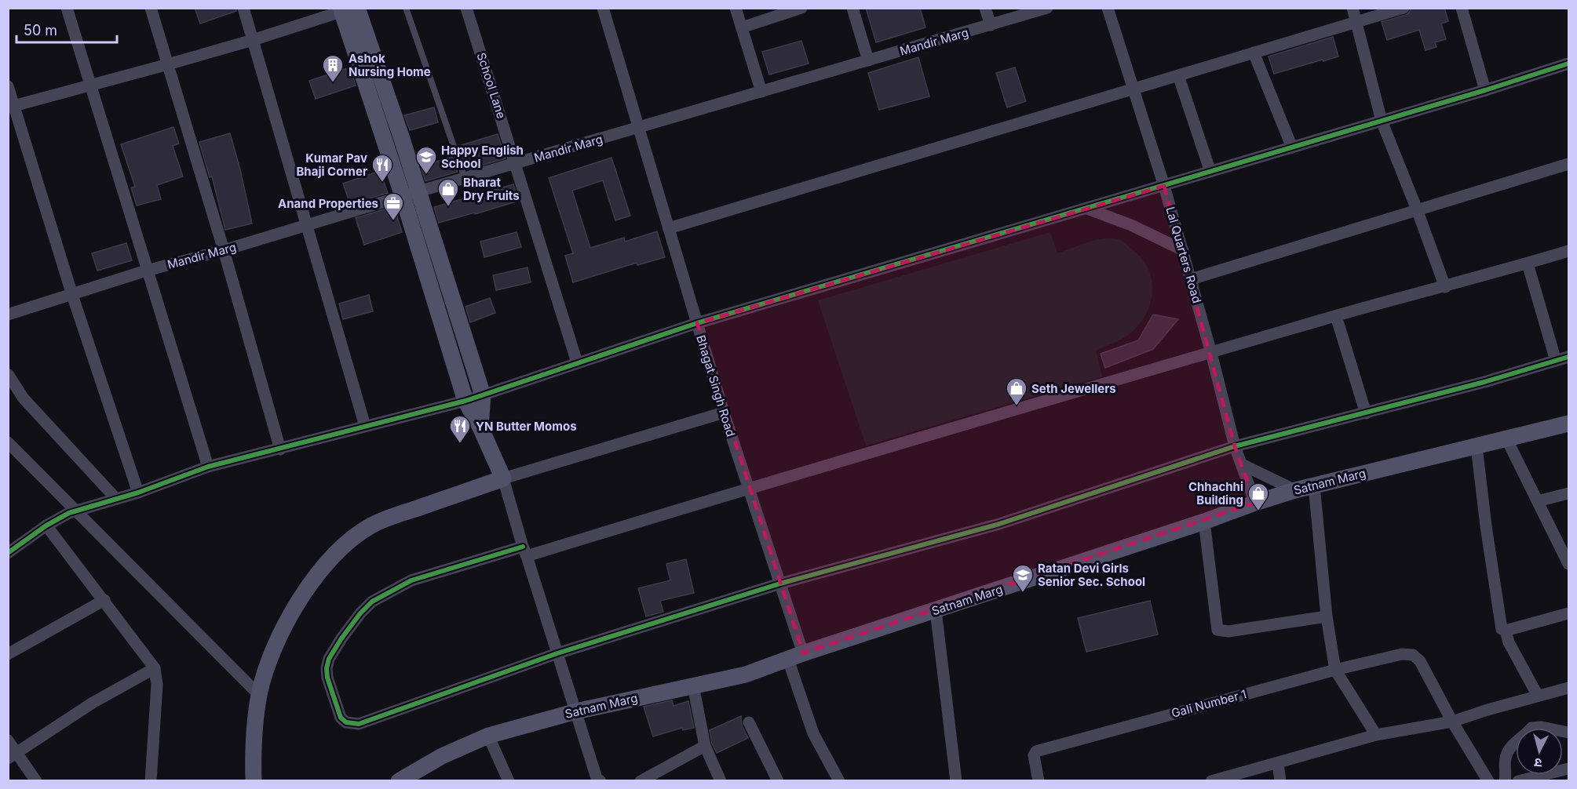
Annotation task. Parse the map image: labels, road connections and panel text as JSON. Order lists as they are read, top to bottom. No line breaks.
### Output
{"streets":{"street":["Mandir Marg","School Lane","Lal Quarters Road","Bhagat Singh Road","Satnam Marg","Gali Number 1"]},"crossings":[["Mandir Marg","School Lane"],["Mandir Marg","Bhagat Singh Road"],["Lal Quarters Road","Satnam Marg"],["Bhagat Singh Road","Satnam Marg"]],"places":{"building":["Ashok Nursing Home"],"school or university":["Happy English School","Ratan Devi Girls Senior Sec. School"],"restaurant":["Kumar Pav Bhaji Corner","YN Butter Momos"],"shop":["Bharat Dry Fruits","Seth Jewellers","Chhachhi Building"],"office":["Anand Properties"]},"scale_bar":"50 m","north":"bottom"}
